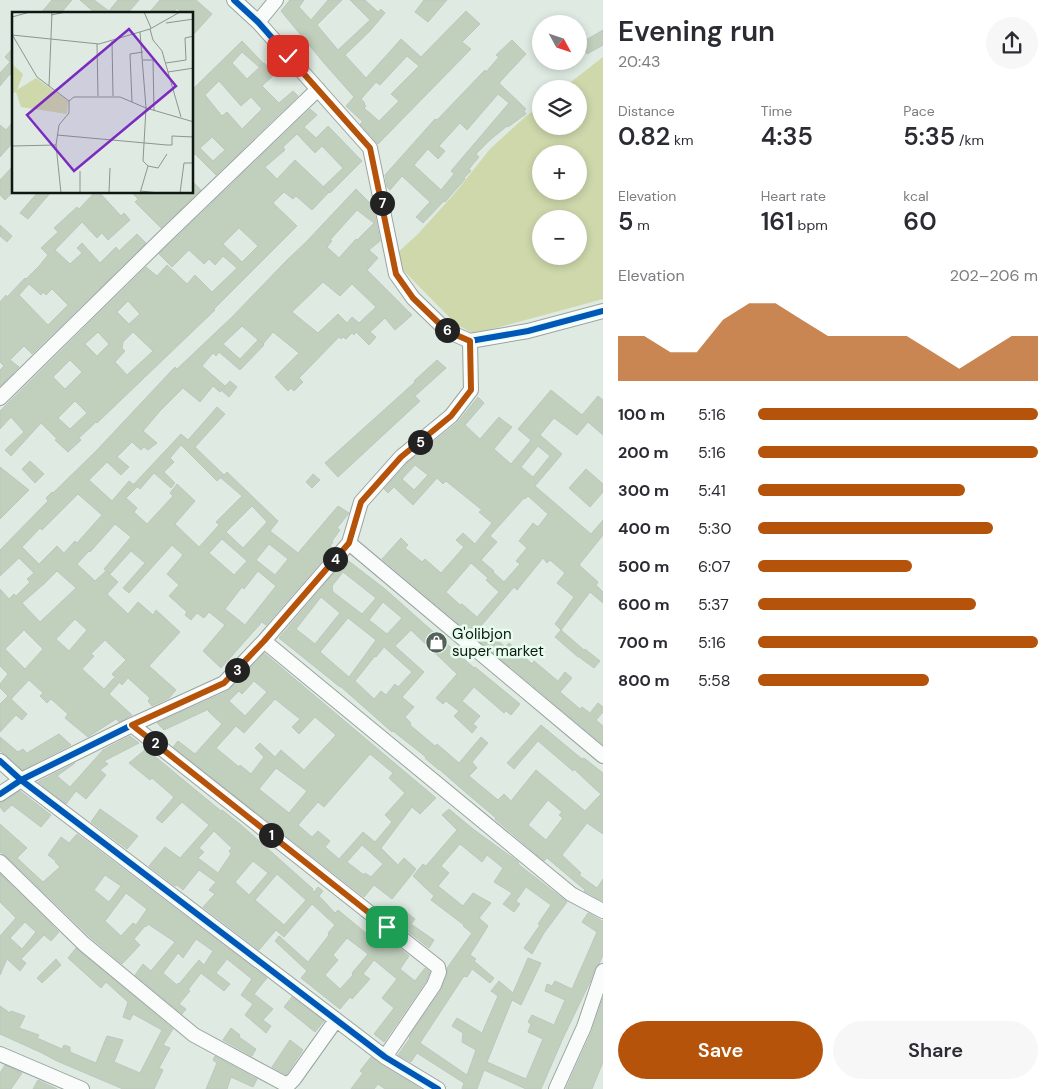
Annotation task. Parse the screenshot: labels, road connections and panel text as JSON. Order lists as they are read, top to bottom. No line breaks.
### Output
{"places":{"shop":["G'olibjon super market"]},"north":"bottom right","page":{"heading":["Evening run","20:43"],"map_buttons":["+","−"],"stats":[["Distance","0.82 km"],["Time","4:35"],["Pace","5:35 /km"],["Elevation","5 m"],["Heart rate","161 bpm"],["kcal","60"]],"pins":["7","6","5","4","3","2","1"],"chart":["Elevation","202–206 m"],"list":[{"name":"100 m","note":"5:16"},{"name":"200 m","note":"5:16"},{"name":"300 m","note":"5:41"},{"name":"400 m","note":"5:30"},{"name":"500 m","note":"6:07"},{"name":"600 m","note":"5:37"},{"name":"700 m","note":"5:16"},{"name":"800 m","note":"5:58"}],"buttons":["Save","Share"]}}
